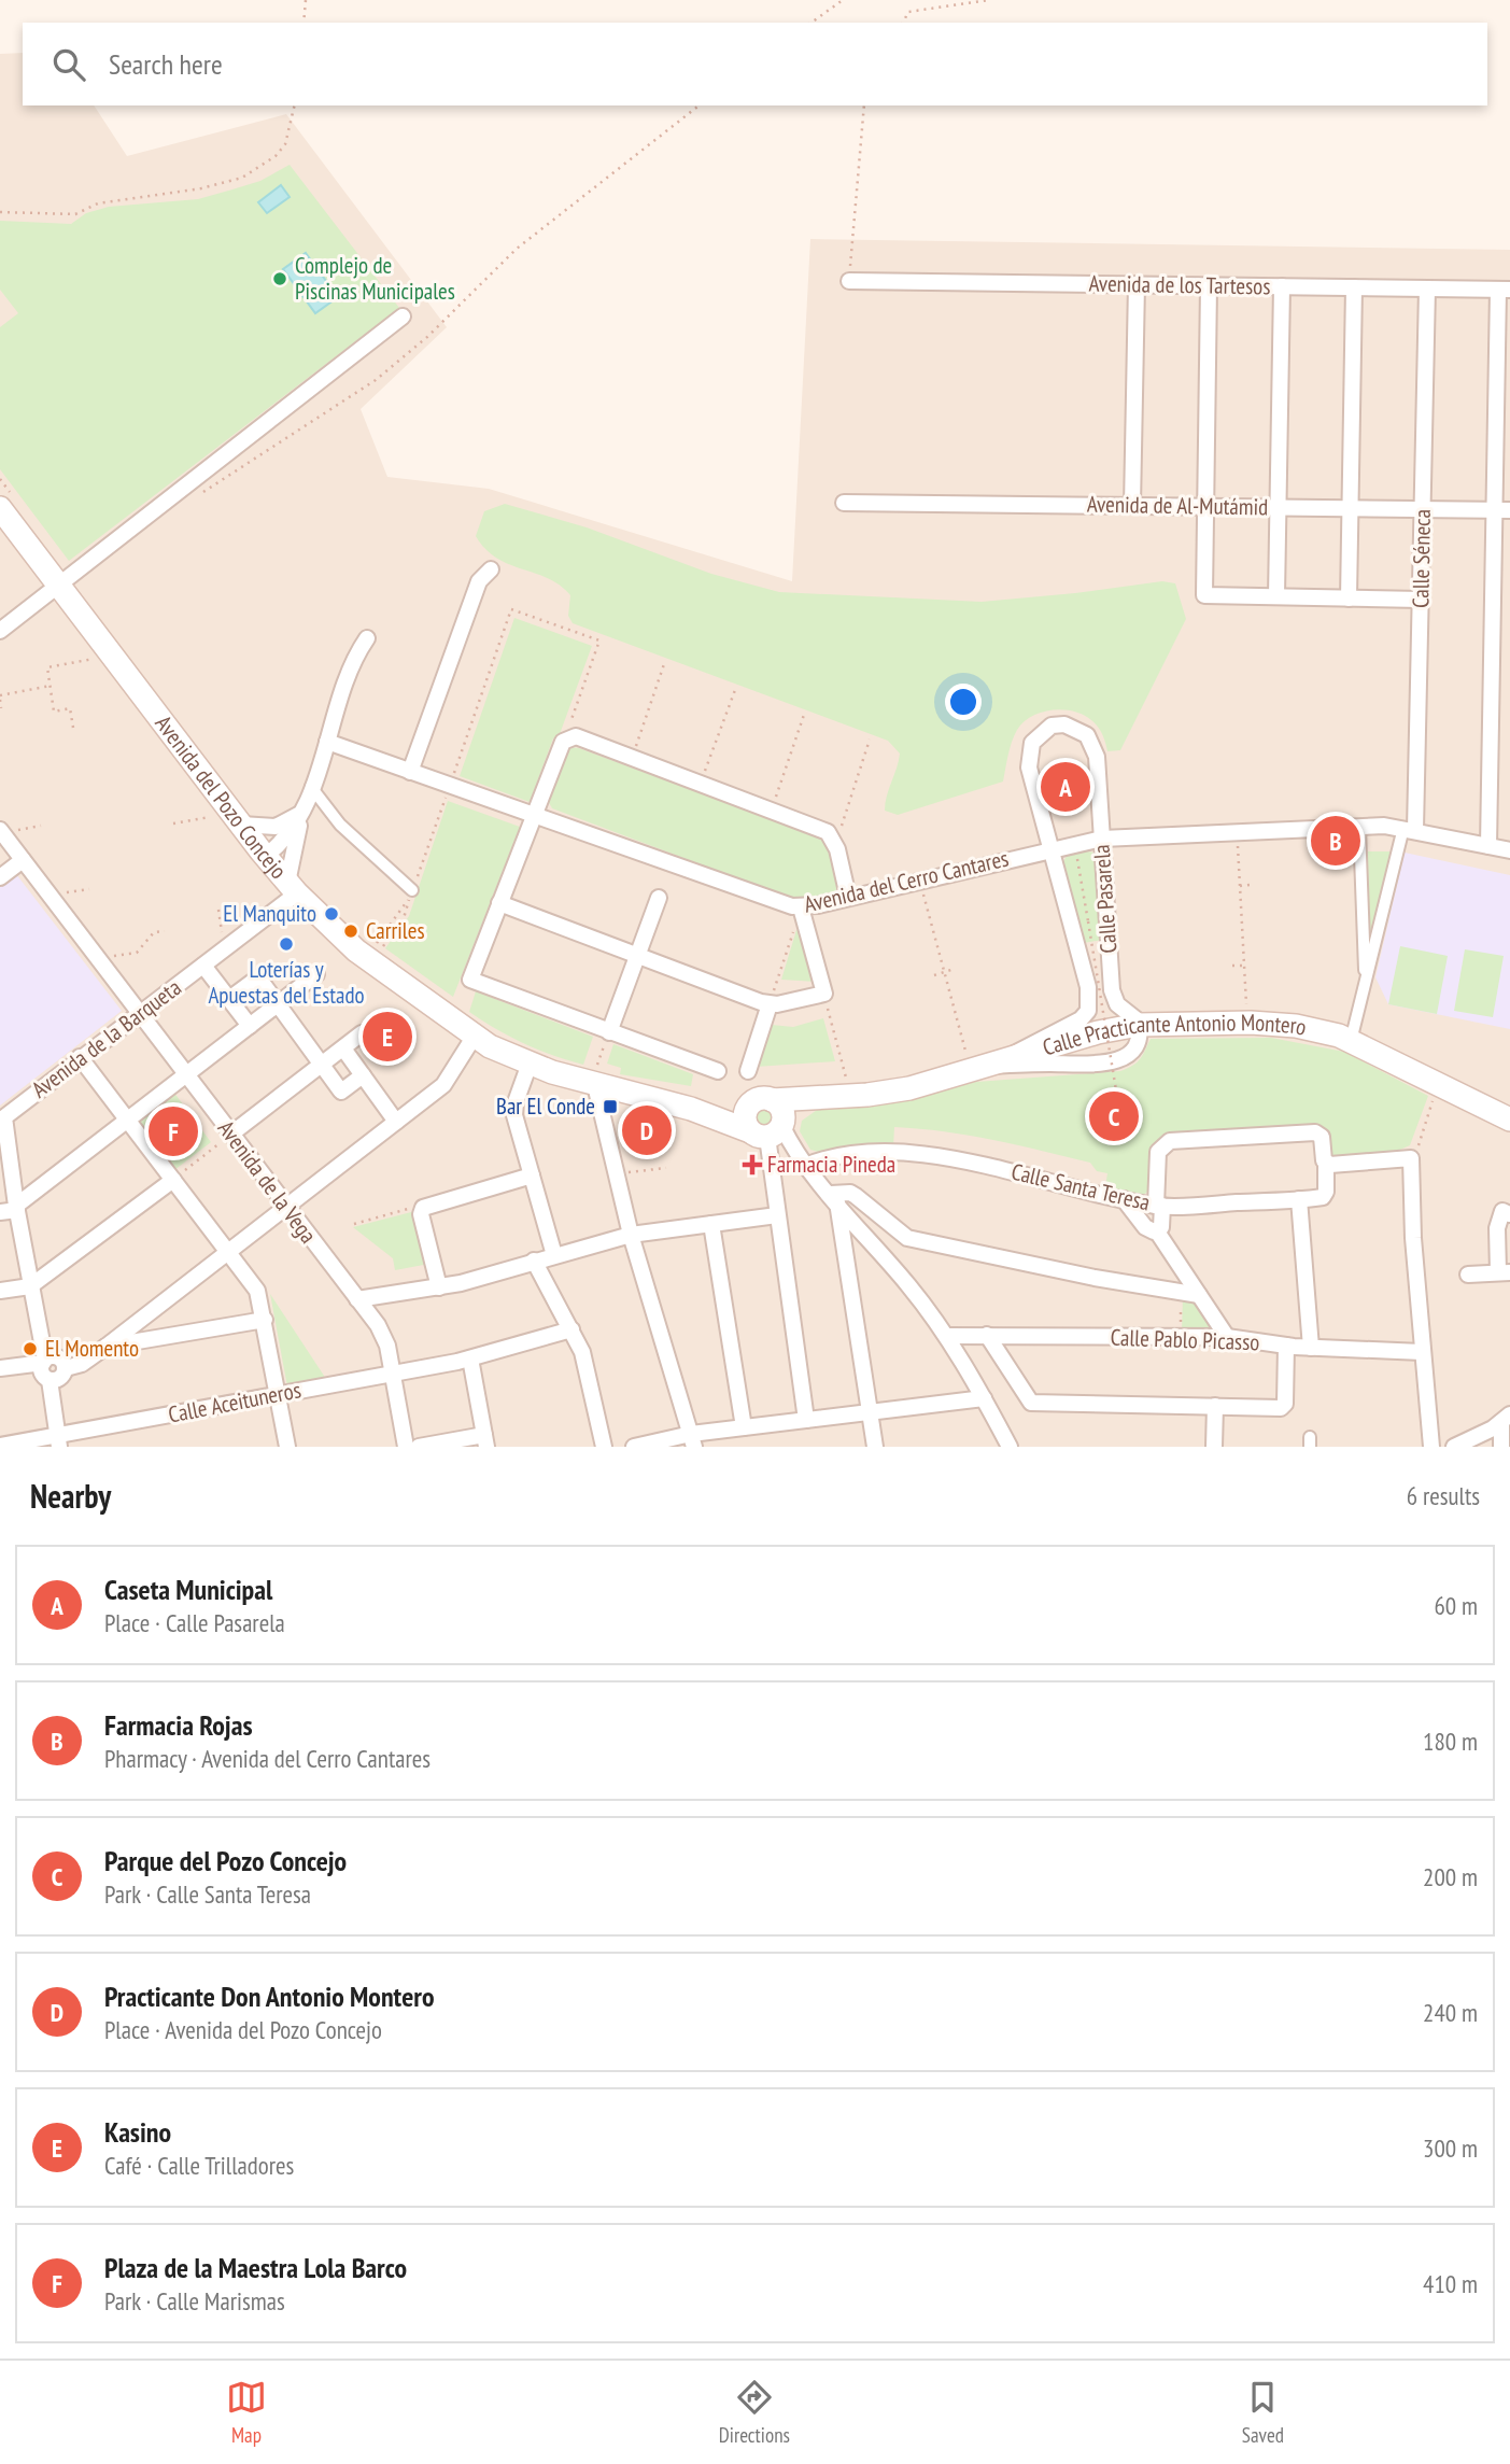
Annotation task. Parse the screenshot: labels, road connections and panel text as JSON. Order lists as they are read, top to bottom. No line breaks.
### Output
{"streets":{"main road":["Avenida del Pozo Concejo","Calle Practicante Antonio Montero"],"street":["Avenida de los Tartesos","Avenida de Al-Mutámid","Calle Séneca","Avenida del Cerro Cantares","Calle Pasarela","Avenida de la Barqueta","Avenida de la Vega","Calle Santa Teresa","Calle Pablo Picasso","Calle Aceituneros"]},"crossings":[["Avenida de los Tartesos","Calle Séneca"],["Avenida de Al-Mutámid","Calle Séneca"],["Calle Séneca","Avenida del Cerro Cantares"],["Avenida del Pozo Concejo","Avenida de la Barqueta"],["Avenida del Pozo Concejo","Calle Practicante Antonio Montero"],["Avenida del Cerro Cantares","Calle Pasarela"],["Calle Pasarela","Calle Practicante Antonio Montero"],["Avenida de la Barqueta","Avenida de la Vega"],["Avenida de la Vega","Calle Aceituneros"]],"places":{"other":["Complejo de Piscinas Municipales","El Manquito","Carriles","Loterías y Apuestas del Estado","El Momento"],"transit":["Bar El Conde"],"health":["Farmacia Pineda"]},"page":{"search":"Search here","pins":["A","B","E","C","D","F"],"heading":["Nearby","6 results"],"list":[{"mark":"A","name":"Caseta Municipal","note":"Place · Calle Pasarela","value":"60 m"},{"mark":"B","name":"Farmacia Rojas","note":"Pharmacy · Avenida del Cerro Cantares","value":"180 m"},{"mark":"C","name":"Parque del Pozo Concejo","note":"Park · Calle Santa Teresa","value":"200 m"},{"mark":"D","name":"Practicante Don Antonio Montero","note":"Place · Avenida del Pozo Concejo","value":"240 m"},{"mark":"E","name":"Kasino","note":"Café · Calle Trilladores","value":"300 m"},{"mark":"F","name":"Plaza de la Maestra Lola Barco","note":"Park · Calle Marismas","value":"410 m"}],"nav":["Map","Directions","Saved"]}}
